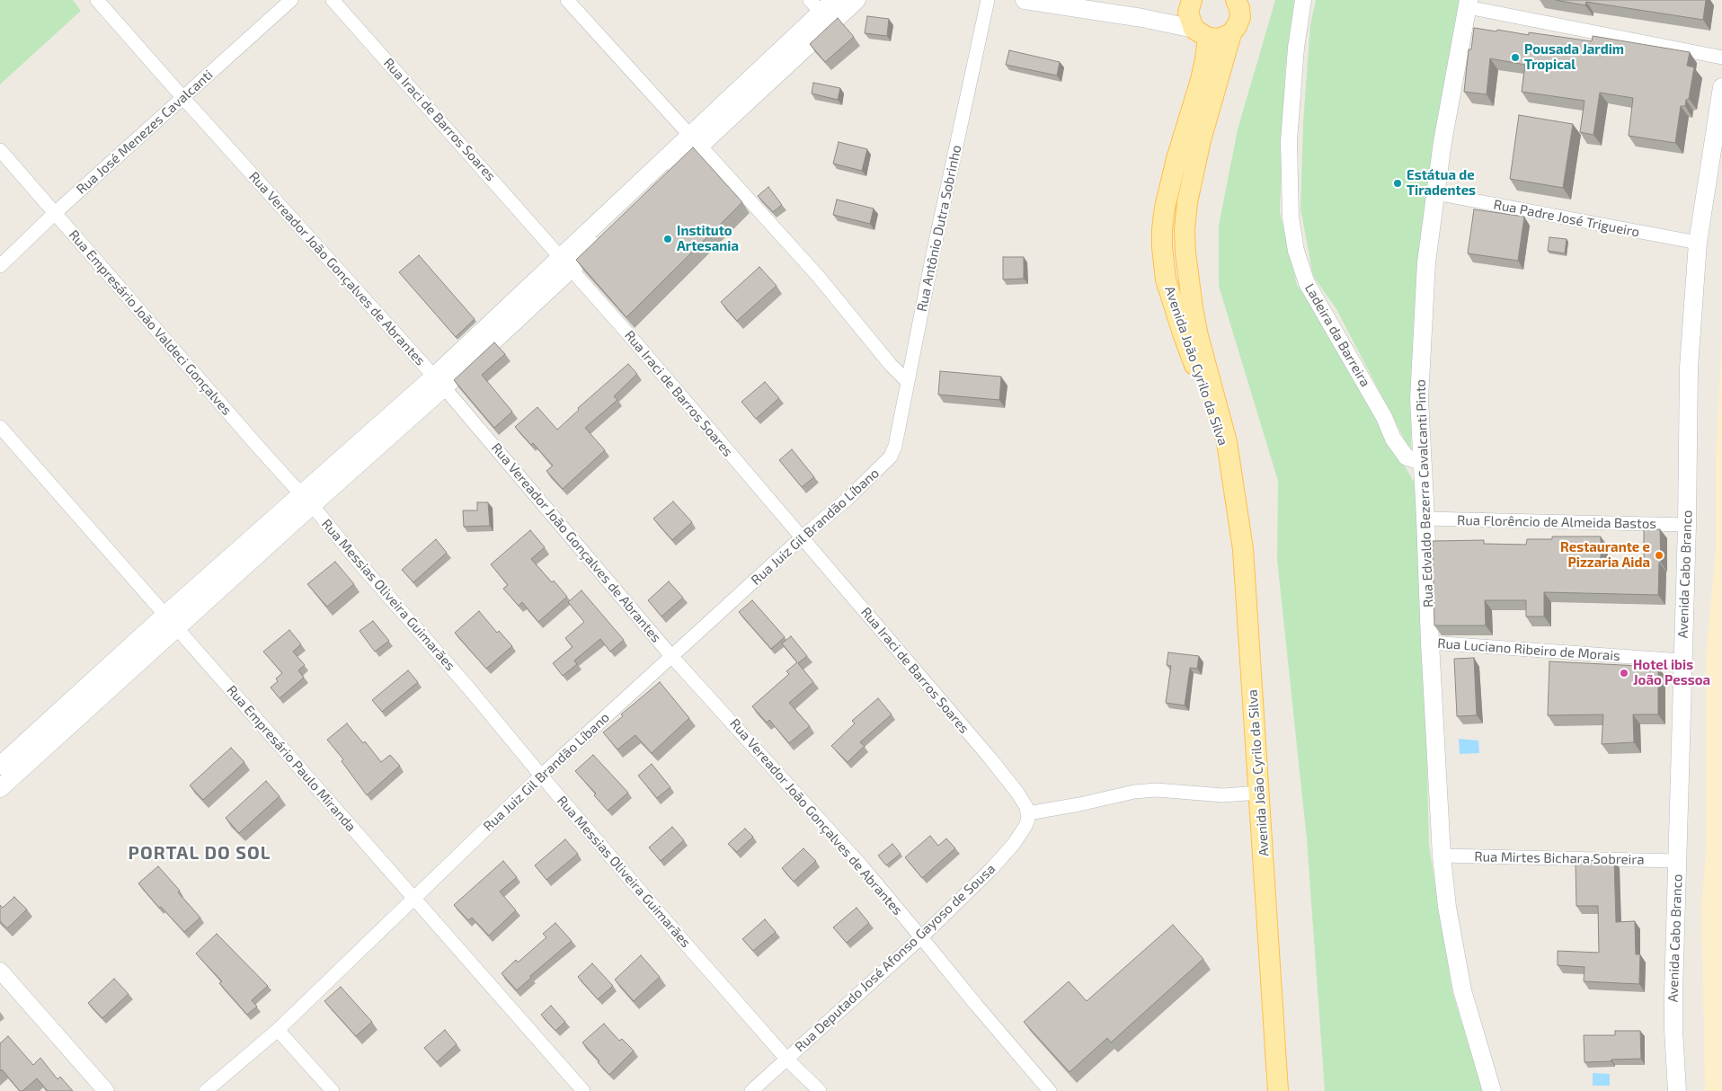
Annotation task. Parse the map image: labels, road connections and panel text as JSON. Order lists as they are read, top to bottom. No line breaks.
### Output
{"streets":{"main road":["Avenida João Cyrilo da Silva","Rua Edvaldo Bezerra Cavalcanti Pinto","Avenida Cabo Branco"],"street":["Rua Iraci de Barros Soares","Rua José Menezes Cavalcanti","Rua Padre José Trigueiro","Rua Antônio Dutra Sobrinho","Rua Vereador João Gonçalves de Abrantes","Rua Empresário João Valdeci Gonçalves","Ladeira da Barreira","Rua Florêncio de Almeida Bastos","Rua Juiz Gil Brandão Líbano","Rua Messias Oliveira Guimarães","Rua Luciano Ribeiro de Morais","Rua Empresário Paulo Miranda","Rua Mirtes Bichara Sobreira","Rua Deputado José Afonso Gayoso de Sousa"]},"crossings":[["Rua Iraci de Barros Soares","Rua Juiz Gil Brandão Líbano"],["Rua Iraci de Barros Soares","Rua Deputado José Afonso Gayoso de Sousa"],["Rua José Menezes Cavalcanti","Rua Vereador João Gonçalves de Abrantes"],["Rua José Menezes Cavalcanti","Rua Empresário João Valdeci Gonçalves"],["Rua Padre José Trigueiro","Rua Edvaldo Bezerra Cavalcanti Pinto"],["Rua Padre José Trigueiro","Avenida Cabo Branco"],["Rua Antônio Dutra Sobrinho","Rua Juiz Gil Brandão Líbano"],["Rua Vereador João Gonçalves de Abrantes","Rua Juiz Gil Brandão Líbano"],["Rua Vereador João Gonçalves de Abrantes","Rua Deputado José Afonso Gayoso de Sousa"],["Rua Empresário João Valdeci Gonçalves","Rua Messias Oliveira Guimarães"],["Ladeira da Barreira","Rua Edvaldo Bezerra Cavalcanti Pinto"],["Rua Edvaldo Bezerra Cavalcanti Pinto","Rua Florêncio de Almeida Bastos"],["Rua Edvaldo Bezerra Cavalcanti Pinto","Rua Luciano Ribeiro de Morais"],["Rua Edvaldo Bezerra Cavalcanti Pinto","Rua Mirtes Bichara Sobreira"],["Rua Florêncio de Almeida Bastos","Avenida Cabo Branco"],["Rua Juiz Gil Brandão Líbano","Rua Messias Oliveira Guimarães"],["Rua Juiz Gil Brandão Líbano","Rua Empresário Paulo Miranda"],["Avenida Cabo Branco","Rua Luciano Ribeiro de Morais"],["Avenida Cabo Branco","Rua Mirtes Bichara Sobreira"],["Rua Messias Oliveira Guimarães","Rua Deputado José Afonso Gayoso de Sousa"]],"districts":["PORTAL DO SOL"],"places":["Pousada Jardim Tropical","Estátua de Tiradentes","Instituto Artesania","Restaurante e Pizzaria Aida","Hotel ibis João Pessoa"]}
